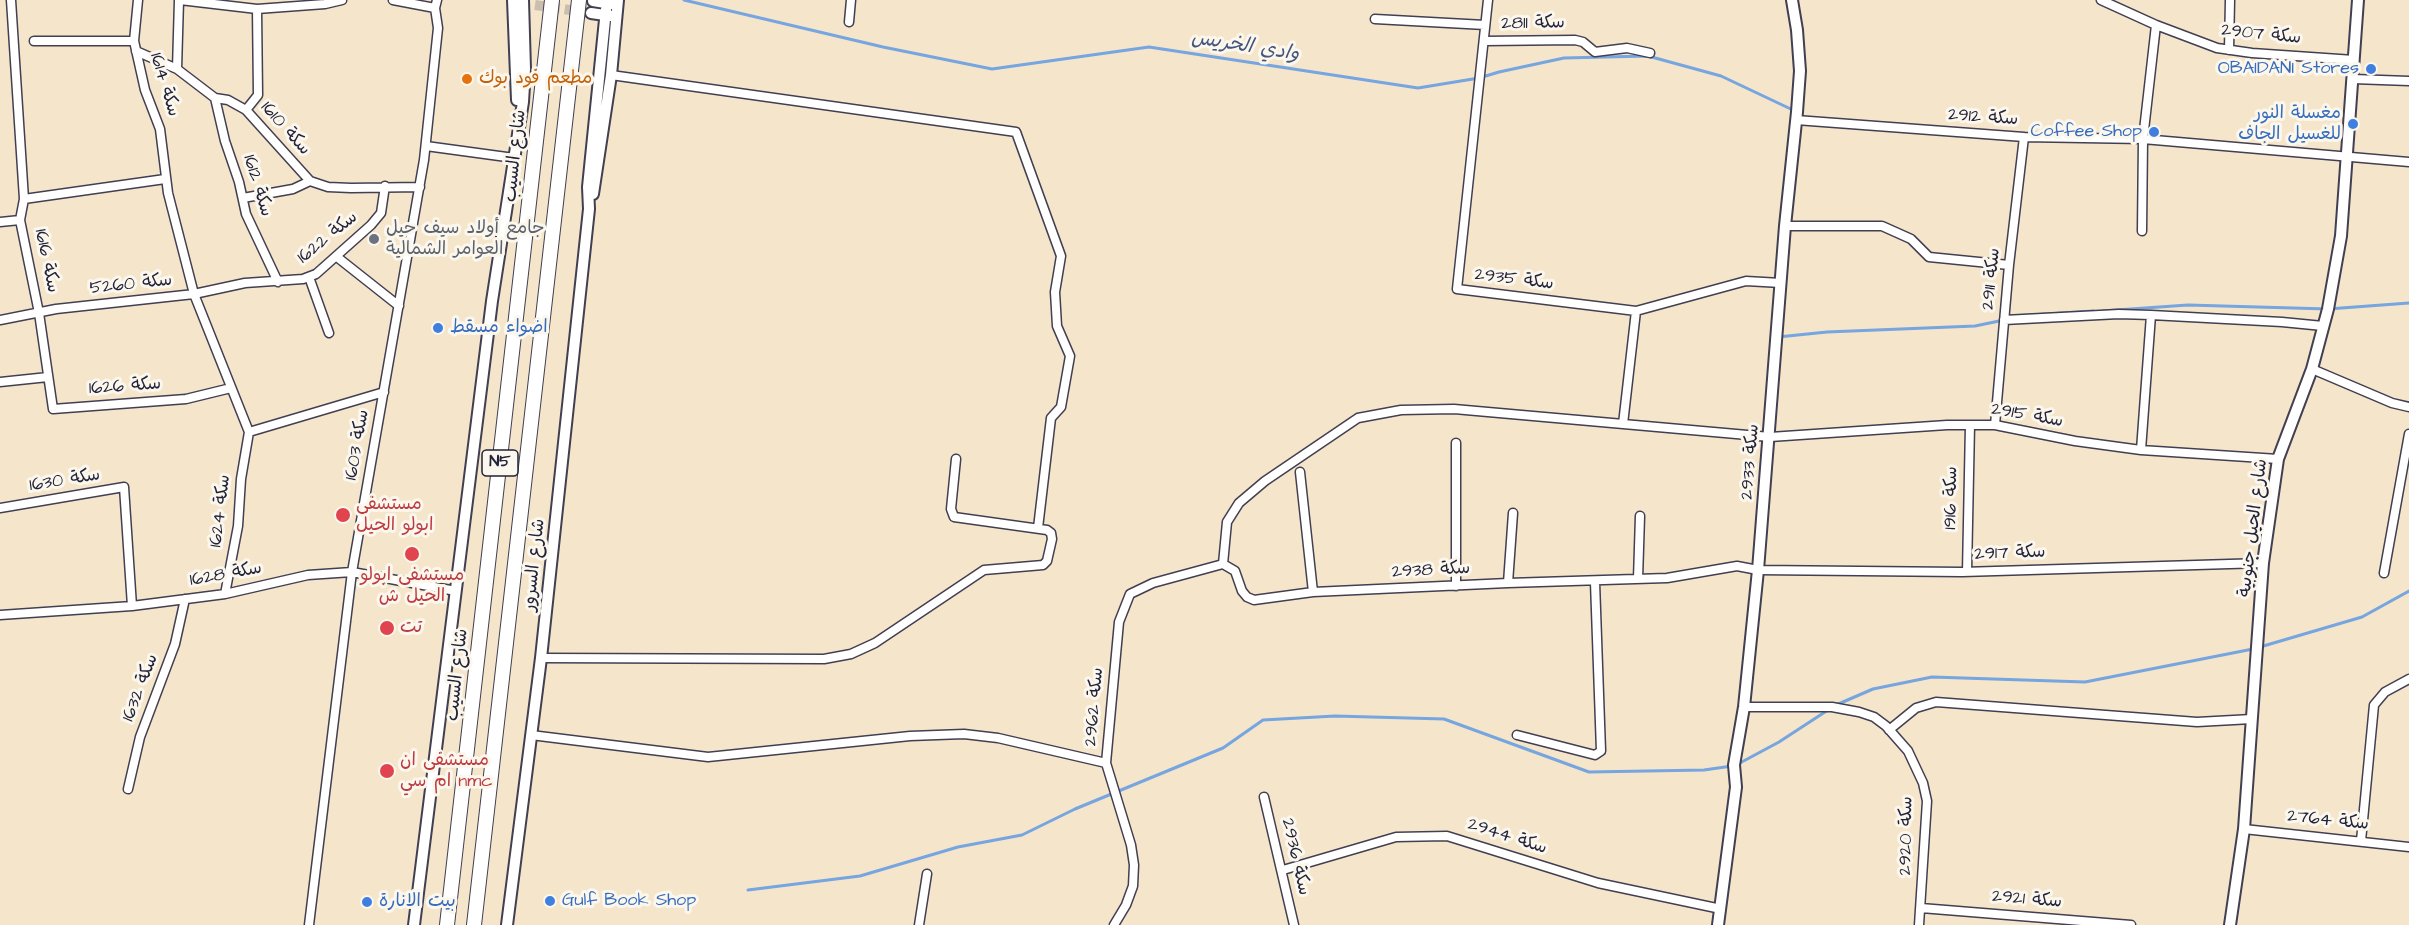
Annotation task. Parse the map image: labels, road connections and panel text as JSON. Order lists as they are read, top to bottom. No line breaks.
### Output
{"streets":{"highway":["شارع السيب","N5"],"street":["سكة 2811","سكة 2907","سكة 1614","سكة 2912","سكة 1610","سكة 1612","سكة 1622","سكة 1616","سكة 2911","سكة 2935","سكة 5260","سكة 1626","سكة 2915","سكة 1603","سكة 2933","سكة 1630","سكة 1916","سكة 1624","شارع الحيل جنوبية","سكة 2917","شارع السرور","سكة 2938","سكة 1628","سكة 1632","سكة 2962","سكة 2764","سكة 2920","سكة 2944","سكة 2936","سكة 2921"]},"crossings":[["سكة 2811","سكة 2935"],["سكة 2907","شارع الحيل جنوبية"],["سكة 1614","سكة 1610"],["سكة 1614","سكة 1622"],["سكة 1614","سكة 5260"],["سكة 2912","سكة 2911"],["سكة 2912","سكة 2933"],["سكة 2912","شارع الحيل جنوبية"],["سكة 1610","سكة 1612"],["سكة 1610","سكة 1622"],["سكة 1610","سكة 1603"],["سكة 1612","سكة 1622"],["سكة 1622","سكة 5260"],["سكة 1616","سكة 5260"],["سكة 1616","سكة 1626"],["سكة 2911","سكة 2915"],["سكة 2935","سكة 2933"],["سكة 5260","سكة 1626"],["سكة 2915","سكة 2933"],["سكة 2915","سكة 1916"],["سكة 2915","شارع الحيل جنوبية"],["سكة 2915","سكة 2938"],["سكة 2915","سكة 2962"],["سكة 1603","سكة 1628"],["سكة 2933","سكة 2917"],["سكة 2933","سكة 2938"],["سكة 2933","سكة 2920"],["سكة 2933","سكة 2944"],["سكة 1630","سكة 1628"],["سكة 1916","سكة 2917"],["سكة 1624","سكة 1628"],["شارع الحيل جنوبية","سكة 2917"],["شارع الحيل جنوبية","سكة 2764"],["سكة 2917","سكة 2938"],["سكة 2938","سكة 2962"],["سكة 1628","سكة 1632"],["سكة 2920","سكة 2921"],["سكة 2944","سكة 2936"]],"water":["وادي الخريس"],"places":["OBAIDANI Stores","مطعم فود بوك","مغسلة النور للغسيل الجاف","Coffee Shop","جامع أولاد سيف حيل العوامر الشمالية","اضواء مسقط","مستشفى ابولو الحيل","مستشفى ابولو الحيل ش","تت","مستشفى ان ام سي nmc","Gulf Book Shop","بيت الانارة"]}
